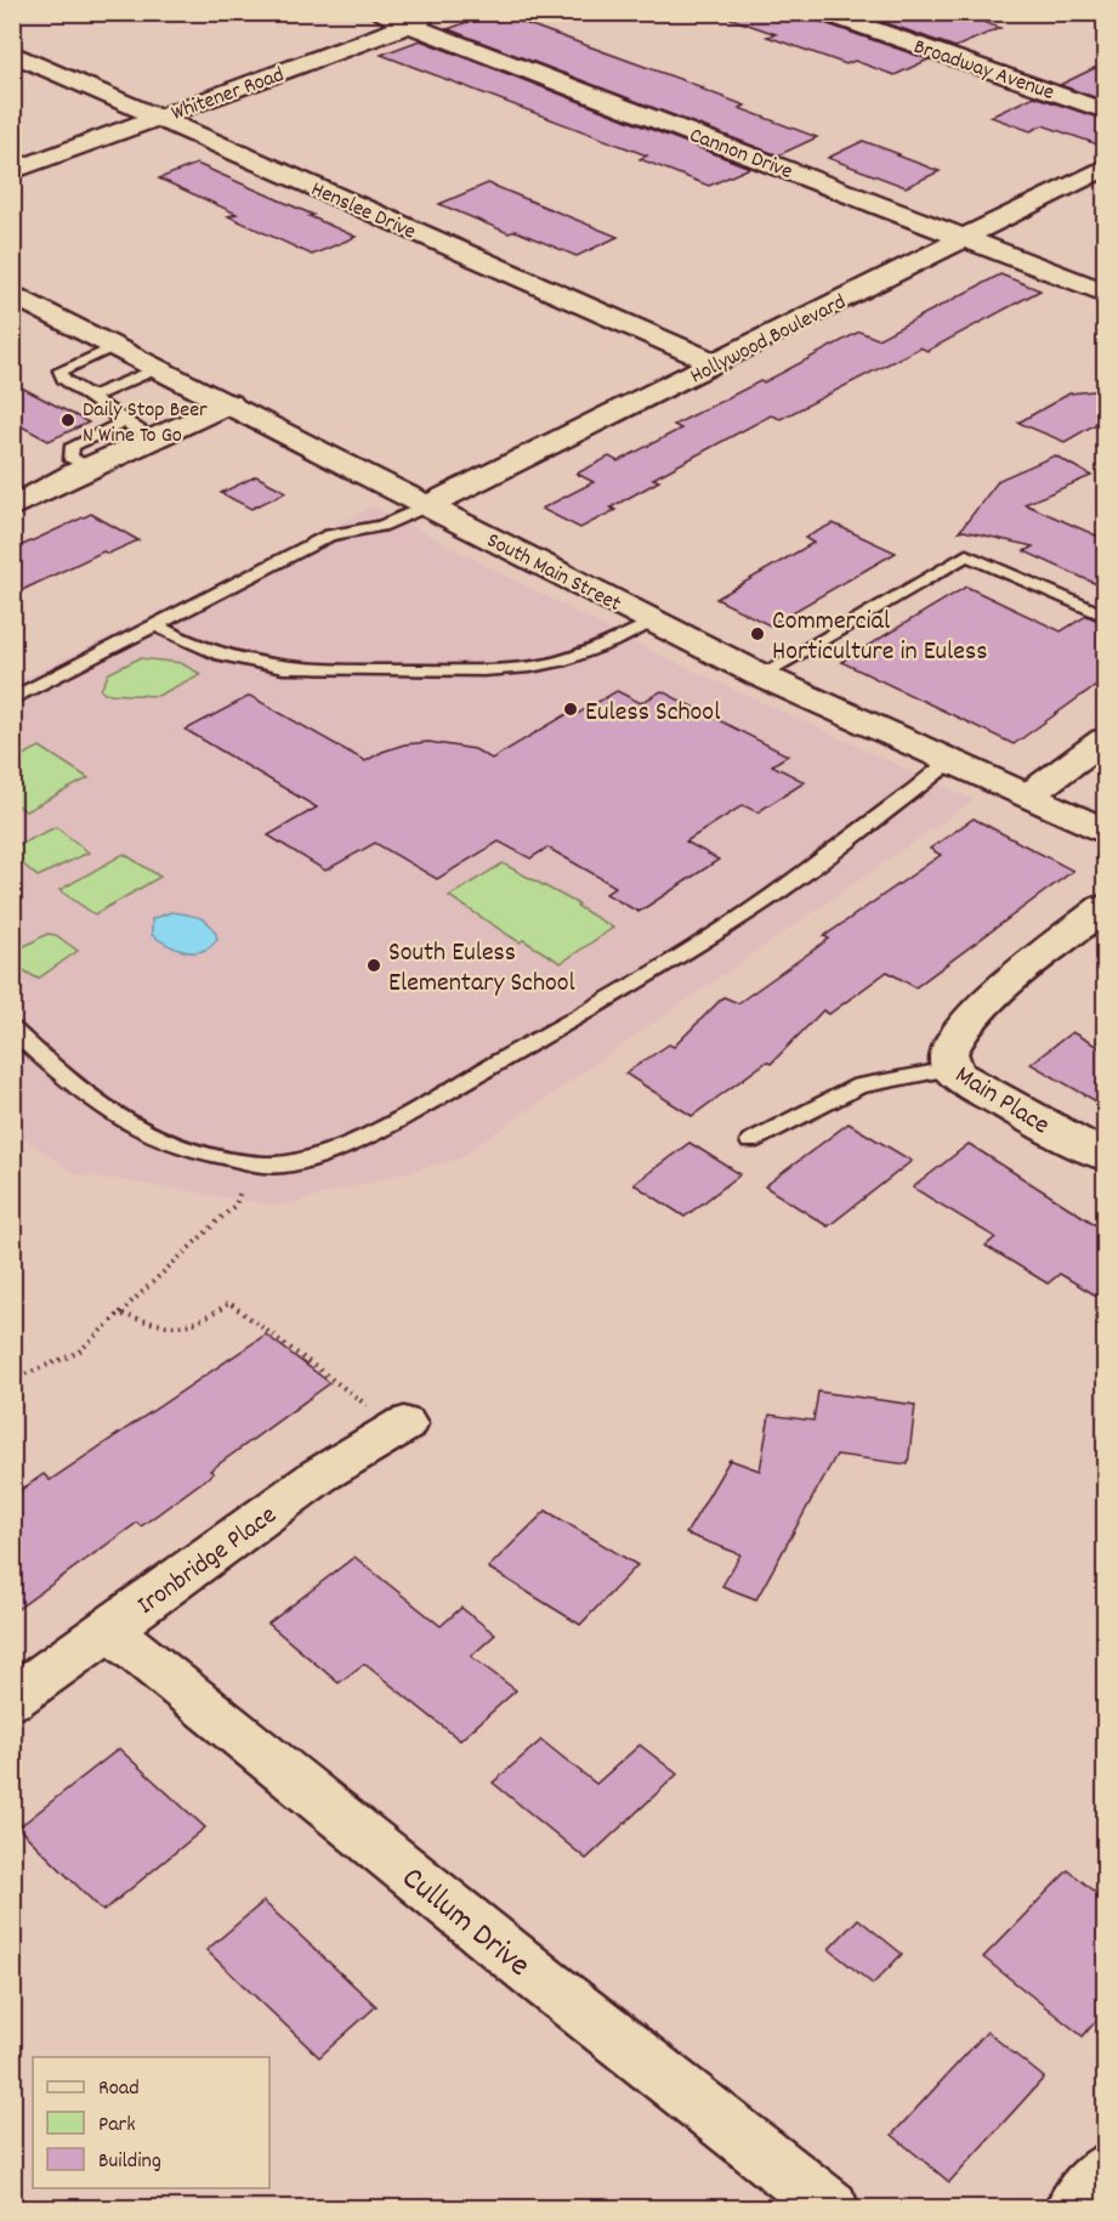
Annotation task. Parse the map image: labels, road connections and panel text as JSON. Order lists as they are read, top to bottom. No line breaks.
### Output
{"streets":{"street":["Broadway Avenue","Whitener Road","Cannon Drive","Henslee Drive","Hollywood Boulevard","South Main Street","Main Place","Ironbridge Place","Cullum Drive"]},"crossings":[["Whitener Road","Cannon Drive"],["Whitener Road","Henslee Drive"],["Cannon Drive","Hollywood Boulevard"],["Henslee Drive","Hollywood Boulevard"],["Hollywood Boulevard","South Main Street"],["Ironbridge Place","Cullum Drive"]],"places":["Daily Stop Beer N Wine To Go","Commercial Horticulture in Euless","Euless School","South Euless Elementary School"],"legend":["Road","Park","Building"]}
